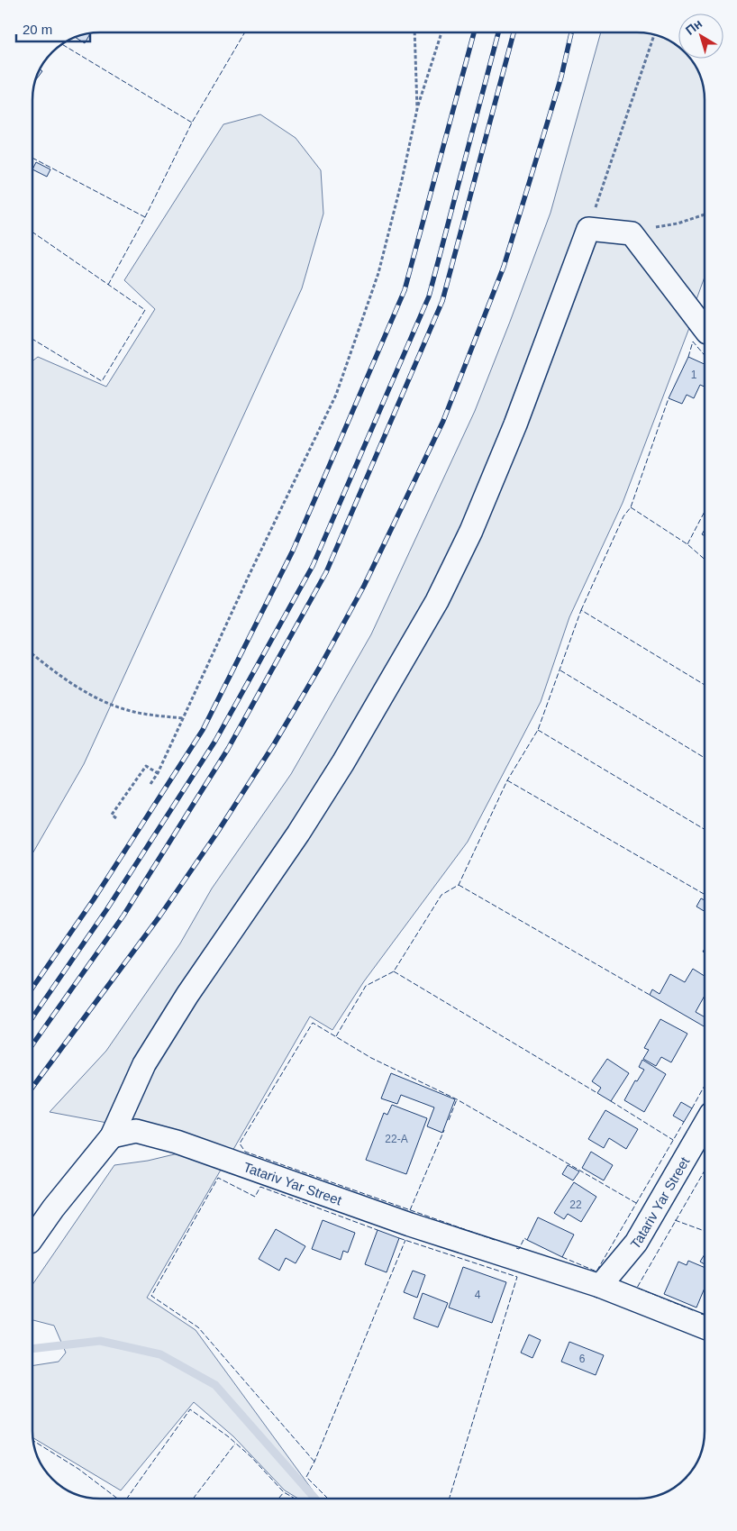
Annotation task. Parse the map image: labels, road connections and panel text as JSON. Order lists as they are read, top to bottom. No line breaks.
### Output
{"streets":{"street":["Tatariv Yar Street"]},"house_numbers":["1","22-А","22","4","6"],"scale_bar":"20 m","north":"top left"}
